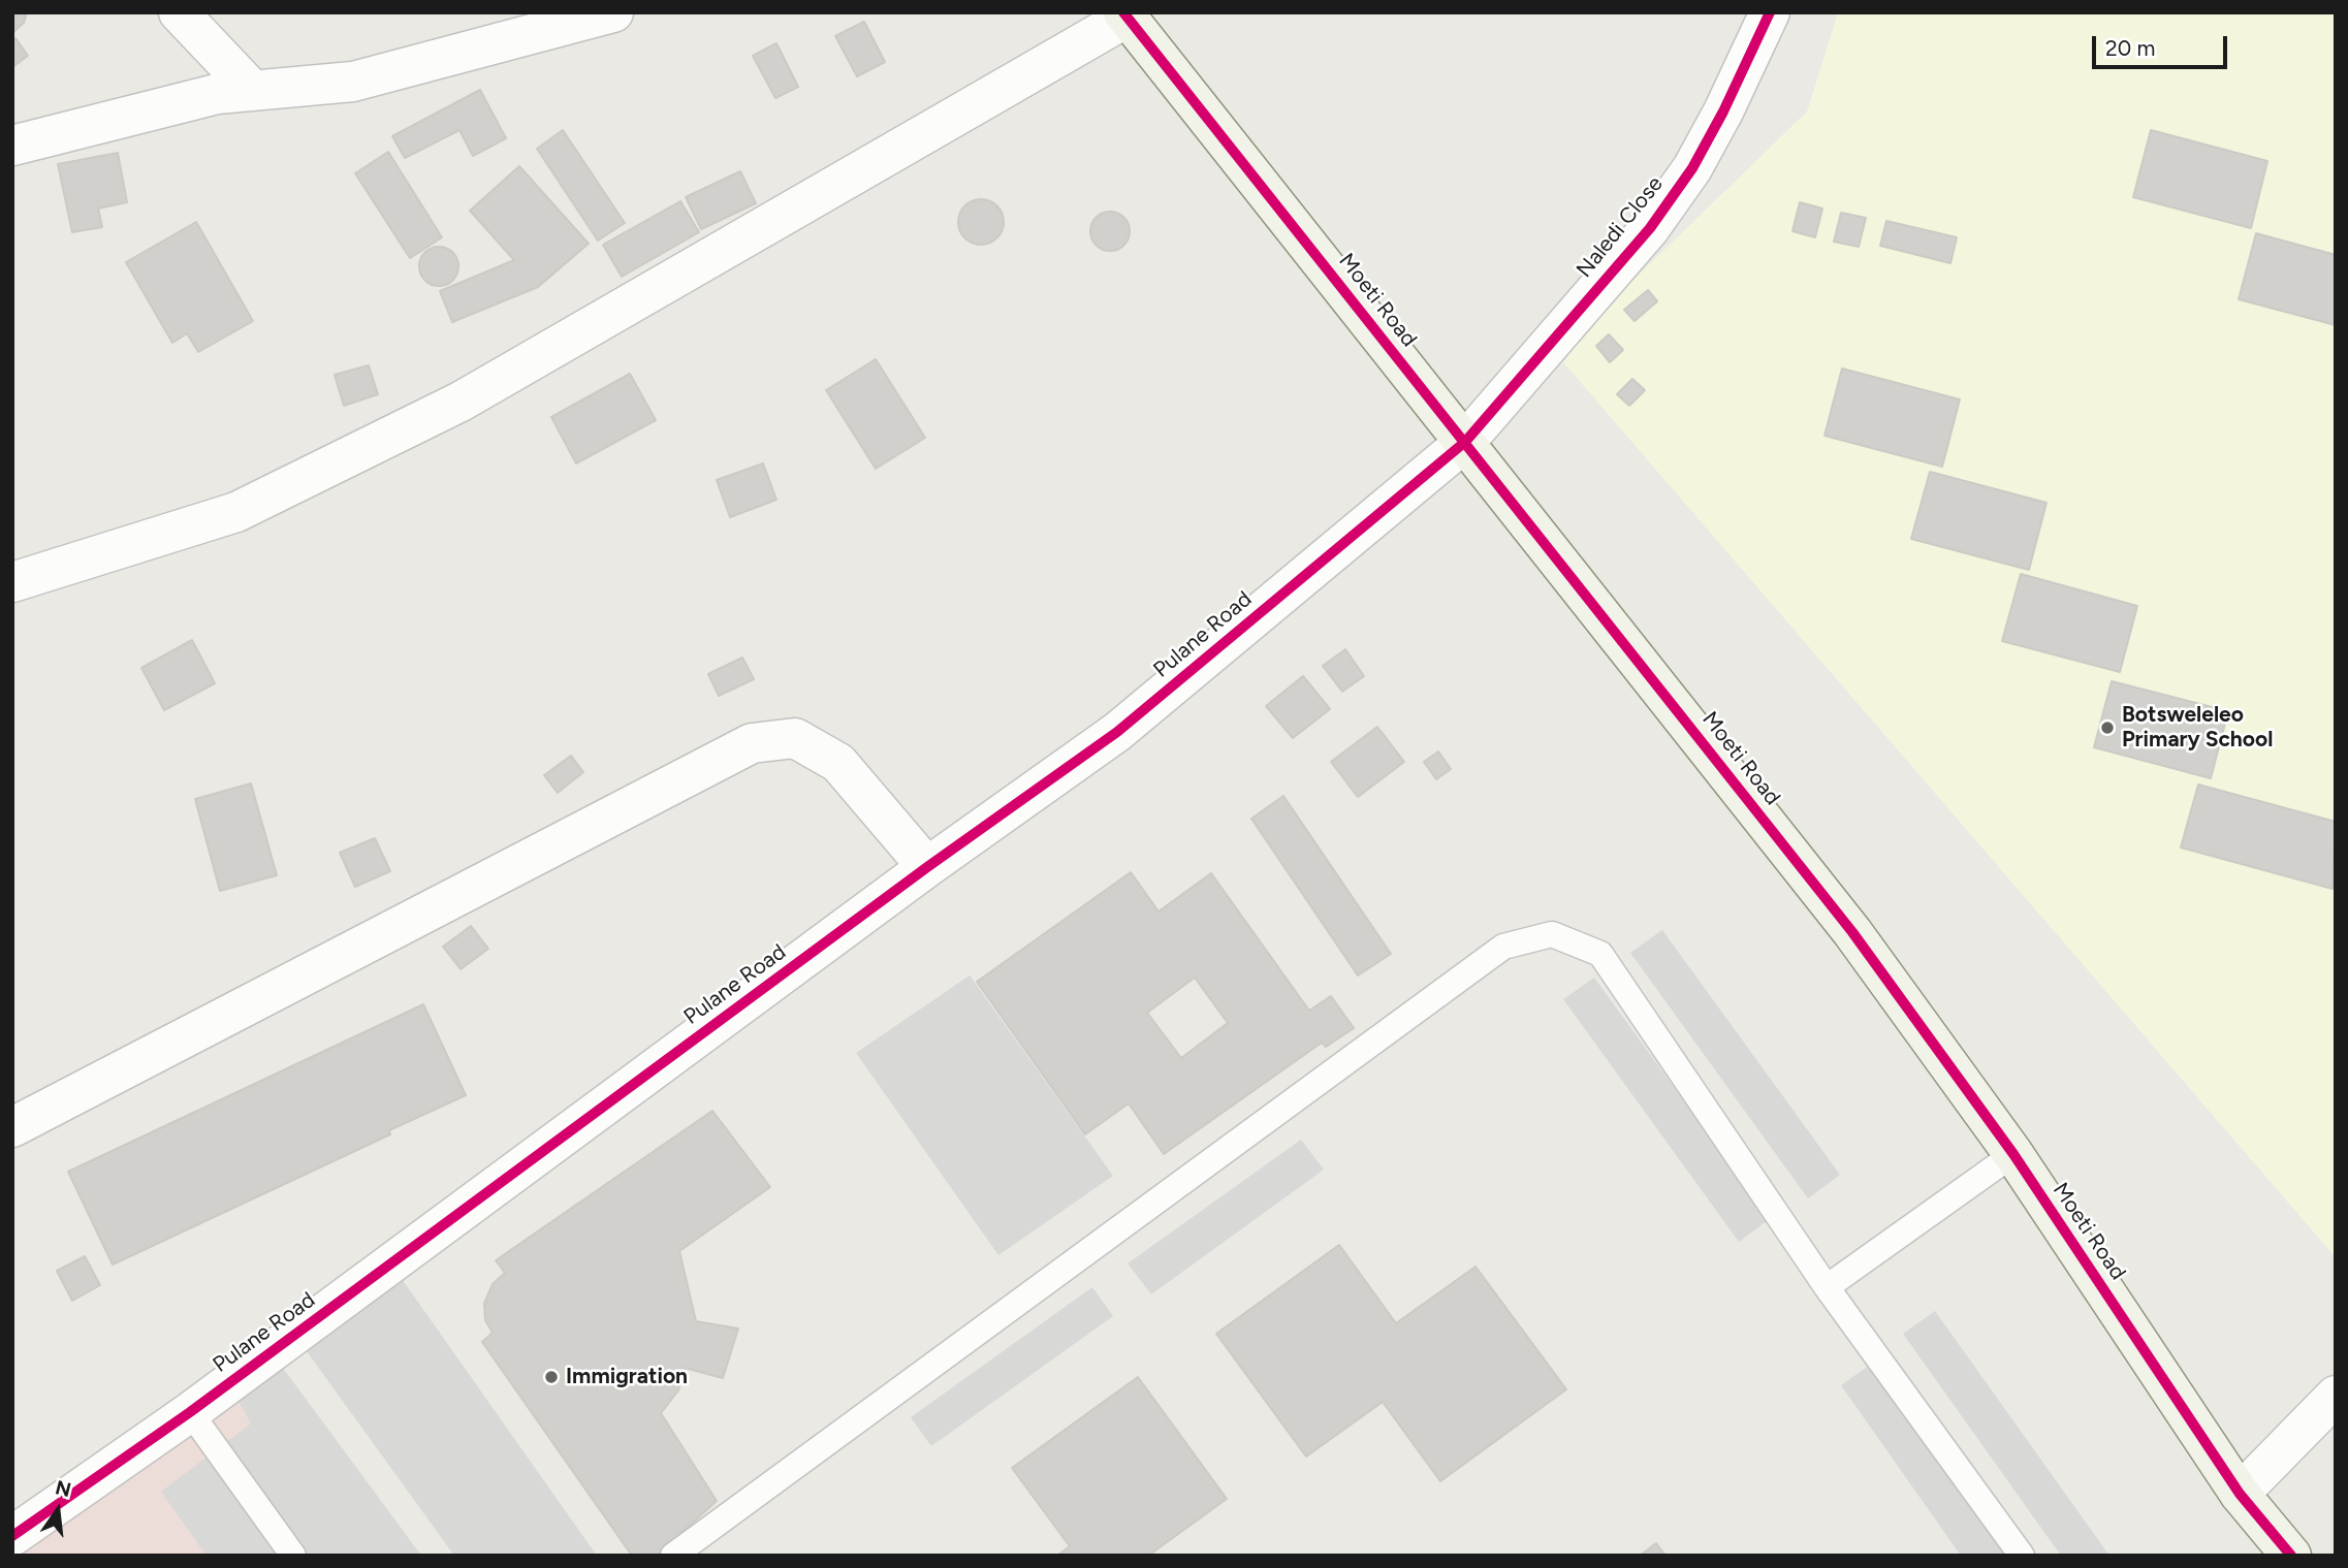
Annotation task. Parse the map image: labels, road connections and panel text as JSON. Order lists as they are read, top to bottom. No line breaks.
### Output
{"streets":{"street":["Naledi Close","Moeti Road","Pulane Road"]},"crossings":[["Naledi Close","Moeti Road"],["Naledi Close","Pulane Road"],["Moeti Road","Pulane Road"]],"places":["Botsweleleo Primary School","Immigration"],"scale_bar":"20 m","north":"top"}
